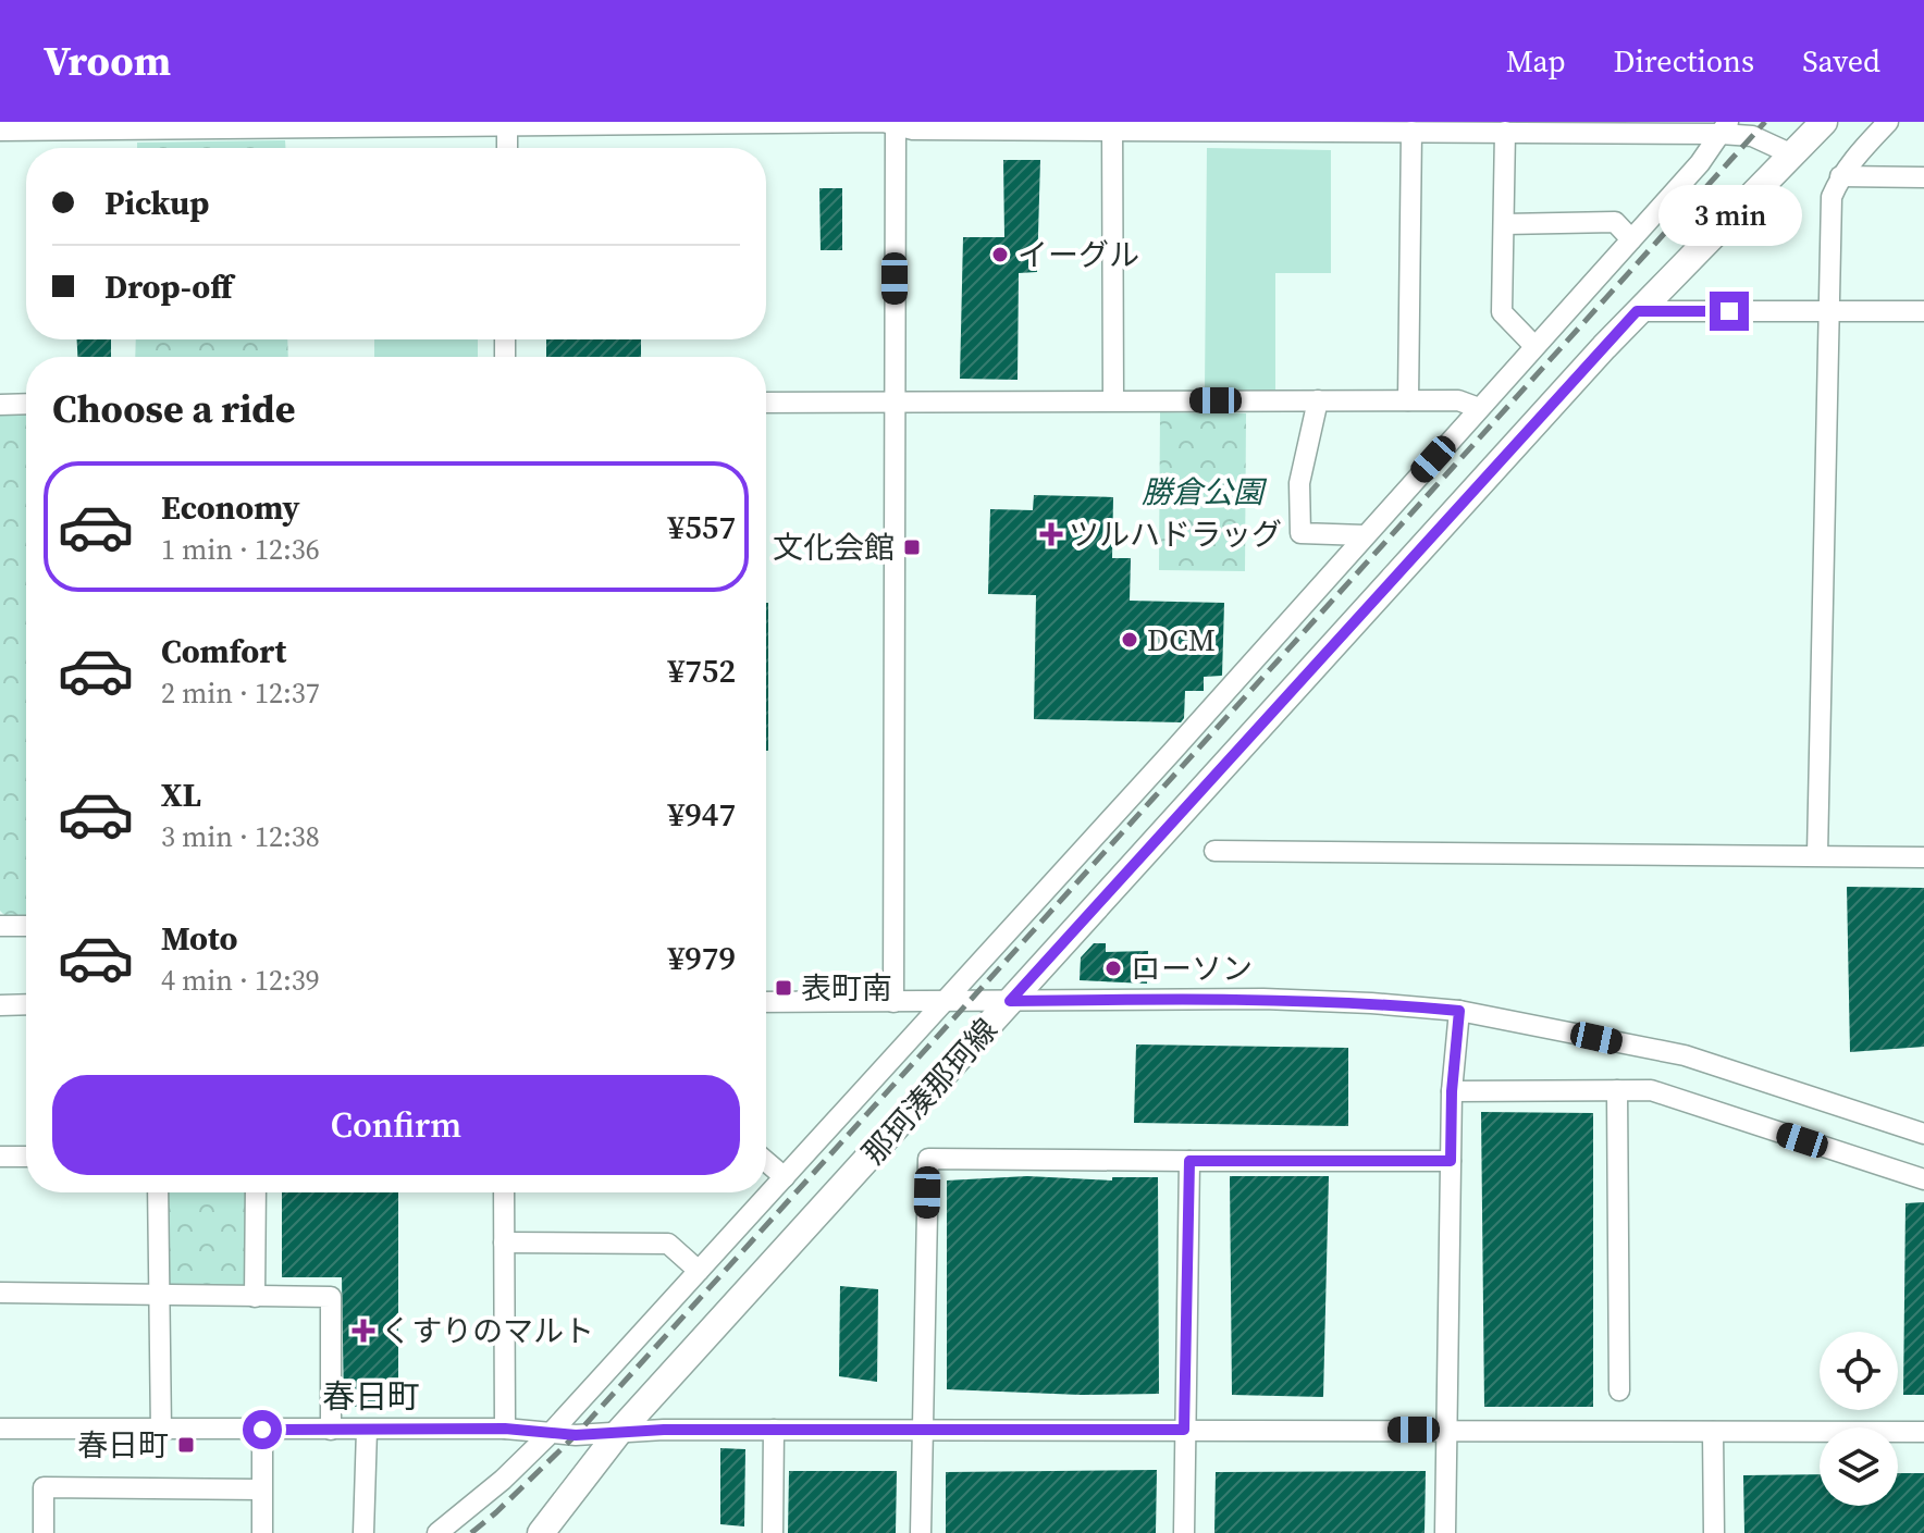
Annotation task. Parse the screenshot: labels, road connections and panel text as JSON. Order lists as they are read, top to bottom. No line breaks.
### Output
{"streets":{"main road":["那珂湊那珂線"]},"districts":["春日町"],"parks":["勝倉公園"],"places":{"other":["イーグル","DCM","ローソン"],"health":["ツルハドラッグ","くすりのマルト"],"transit":["文化会館","表町南","春日町"]},"page":{"header":"Vroom","nav":["Map","Directions","Saved"],"banner":["Pickup","Drop-off"],"bubble":"3 min","heading":"Choose a ride","list":[{"name":"Economy","note":"1 min · 12:36","value":"¥557"},{"name":"Comfort","note":"2 min · 12:37","value":"¥752"},{"name":"XL","note":"3 min · 12:38","value":"¥947"},{"name":"Moto","note":"4 min · 12:39","value":"¥979"}],"buttons":"Confirm"}}
